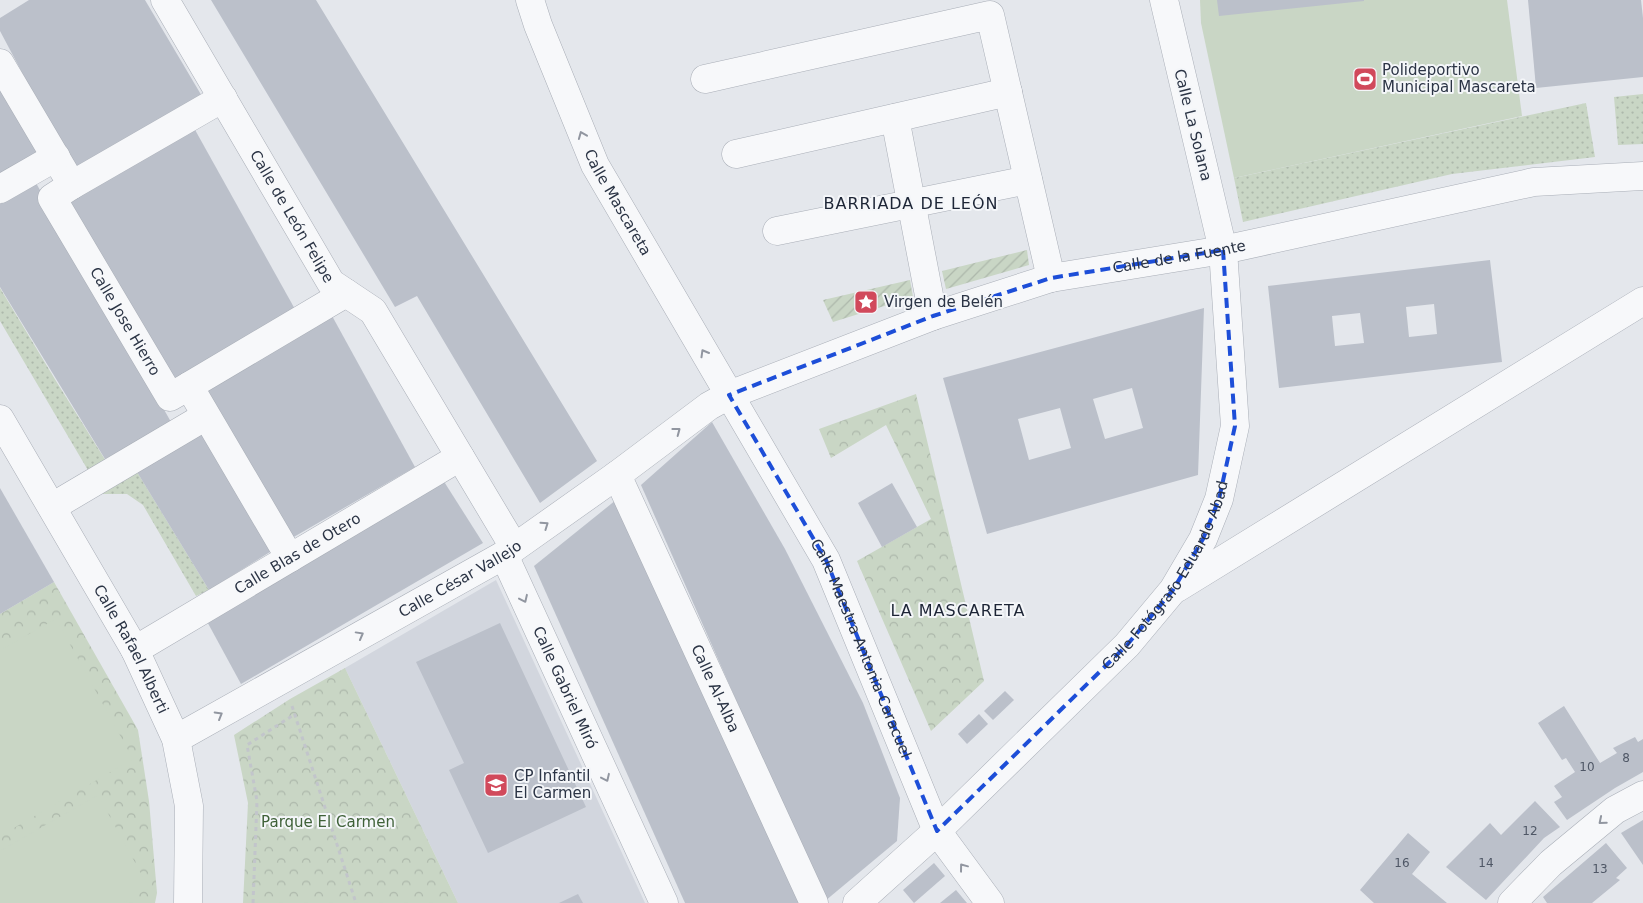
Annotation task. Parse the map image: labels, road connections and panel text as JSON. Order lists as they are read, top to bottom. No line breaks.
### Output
{"streets":{"street":["Calle La Solana","Calle Mascareta","Calle de León Felipe","Calle de la Fuente","Calle Jose Hierro","Calle Blas de Otero","Calle Fotógrafo Eduardo Abad","Calle César Vallejo","Calle Maestra Antonia Caracuel","Calle Rafael Alberti","Calle Gabriel Miró","Calle Al-Alba"]},"crossings":[["Calle La Solana","Calle de la Fuente"],["Calle La Solana","Calle Fotógrafo Eduardo Abad"],["Calle Mascareta","Calle de la Fuente"],["Calle Mascareta","Calle César Vallejo"],["Calle Mascareta","Calle Maestra Antonia Caracuel"],["Calle de León Felipe","Calle Blas de Otero"],["Calle de León Felipe","Calle César Vallejo"],["Calle de León Felipe","Calle Gabriel Miró"],["Calle de la Fuente","Calle Fotógrafo Eduardo Abad"],["Calle de la Fuente","Calle César Vallejo"],["Calle de la Fuente","Calle Maestra Antonia Caracuel"],["Calle Blas de Otero","Calle Rafael Alberti"],["Calle Fotógrafo Eduardo Abad","Calle Maestra Antonia Caracuel"],["Calle César Vallejo","Calle Maestra Antonia Caracuel"],["Calle César Vallejo","Calle Rafael Alberti"],["Calle César Vallejo","Calle Gabriel Miró"],["Calle César Vallejo","Calle Al-Alba"]],"one_way":["Calle Mascareta","Calle César Vallejo","Calle Gabriel Miró"],"districts":["BARRIADA DE LEÓN","LA MASCARETA"],"parks":["Parque El Carmen"],"places":{"sports":["Polideportivo Municipal Mascareta"],"place":["Virgen de Belén"],"school or university":["CP Infantil El Carmen"]},"house_numbers":["8","10","12","16","14","13"]}
